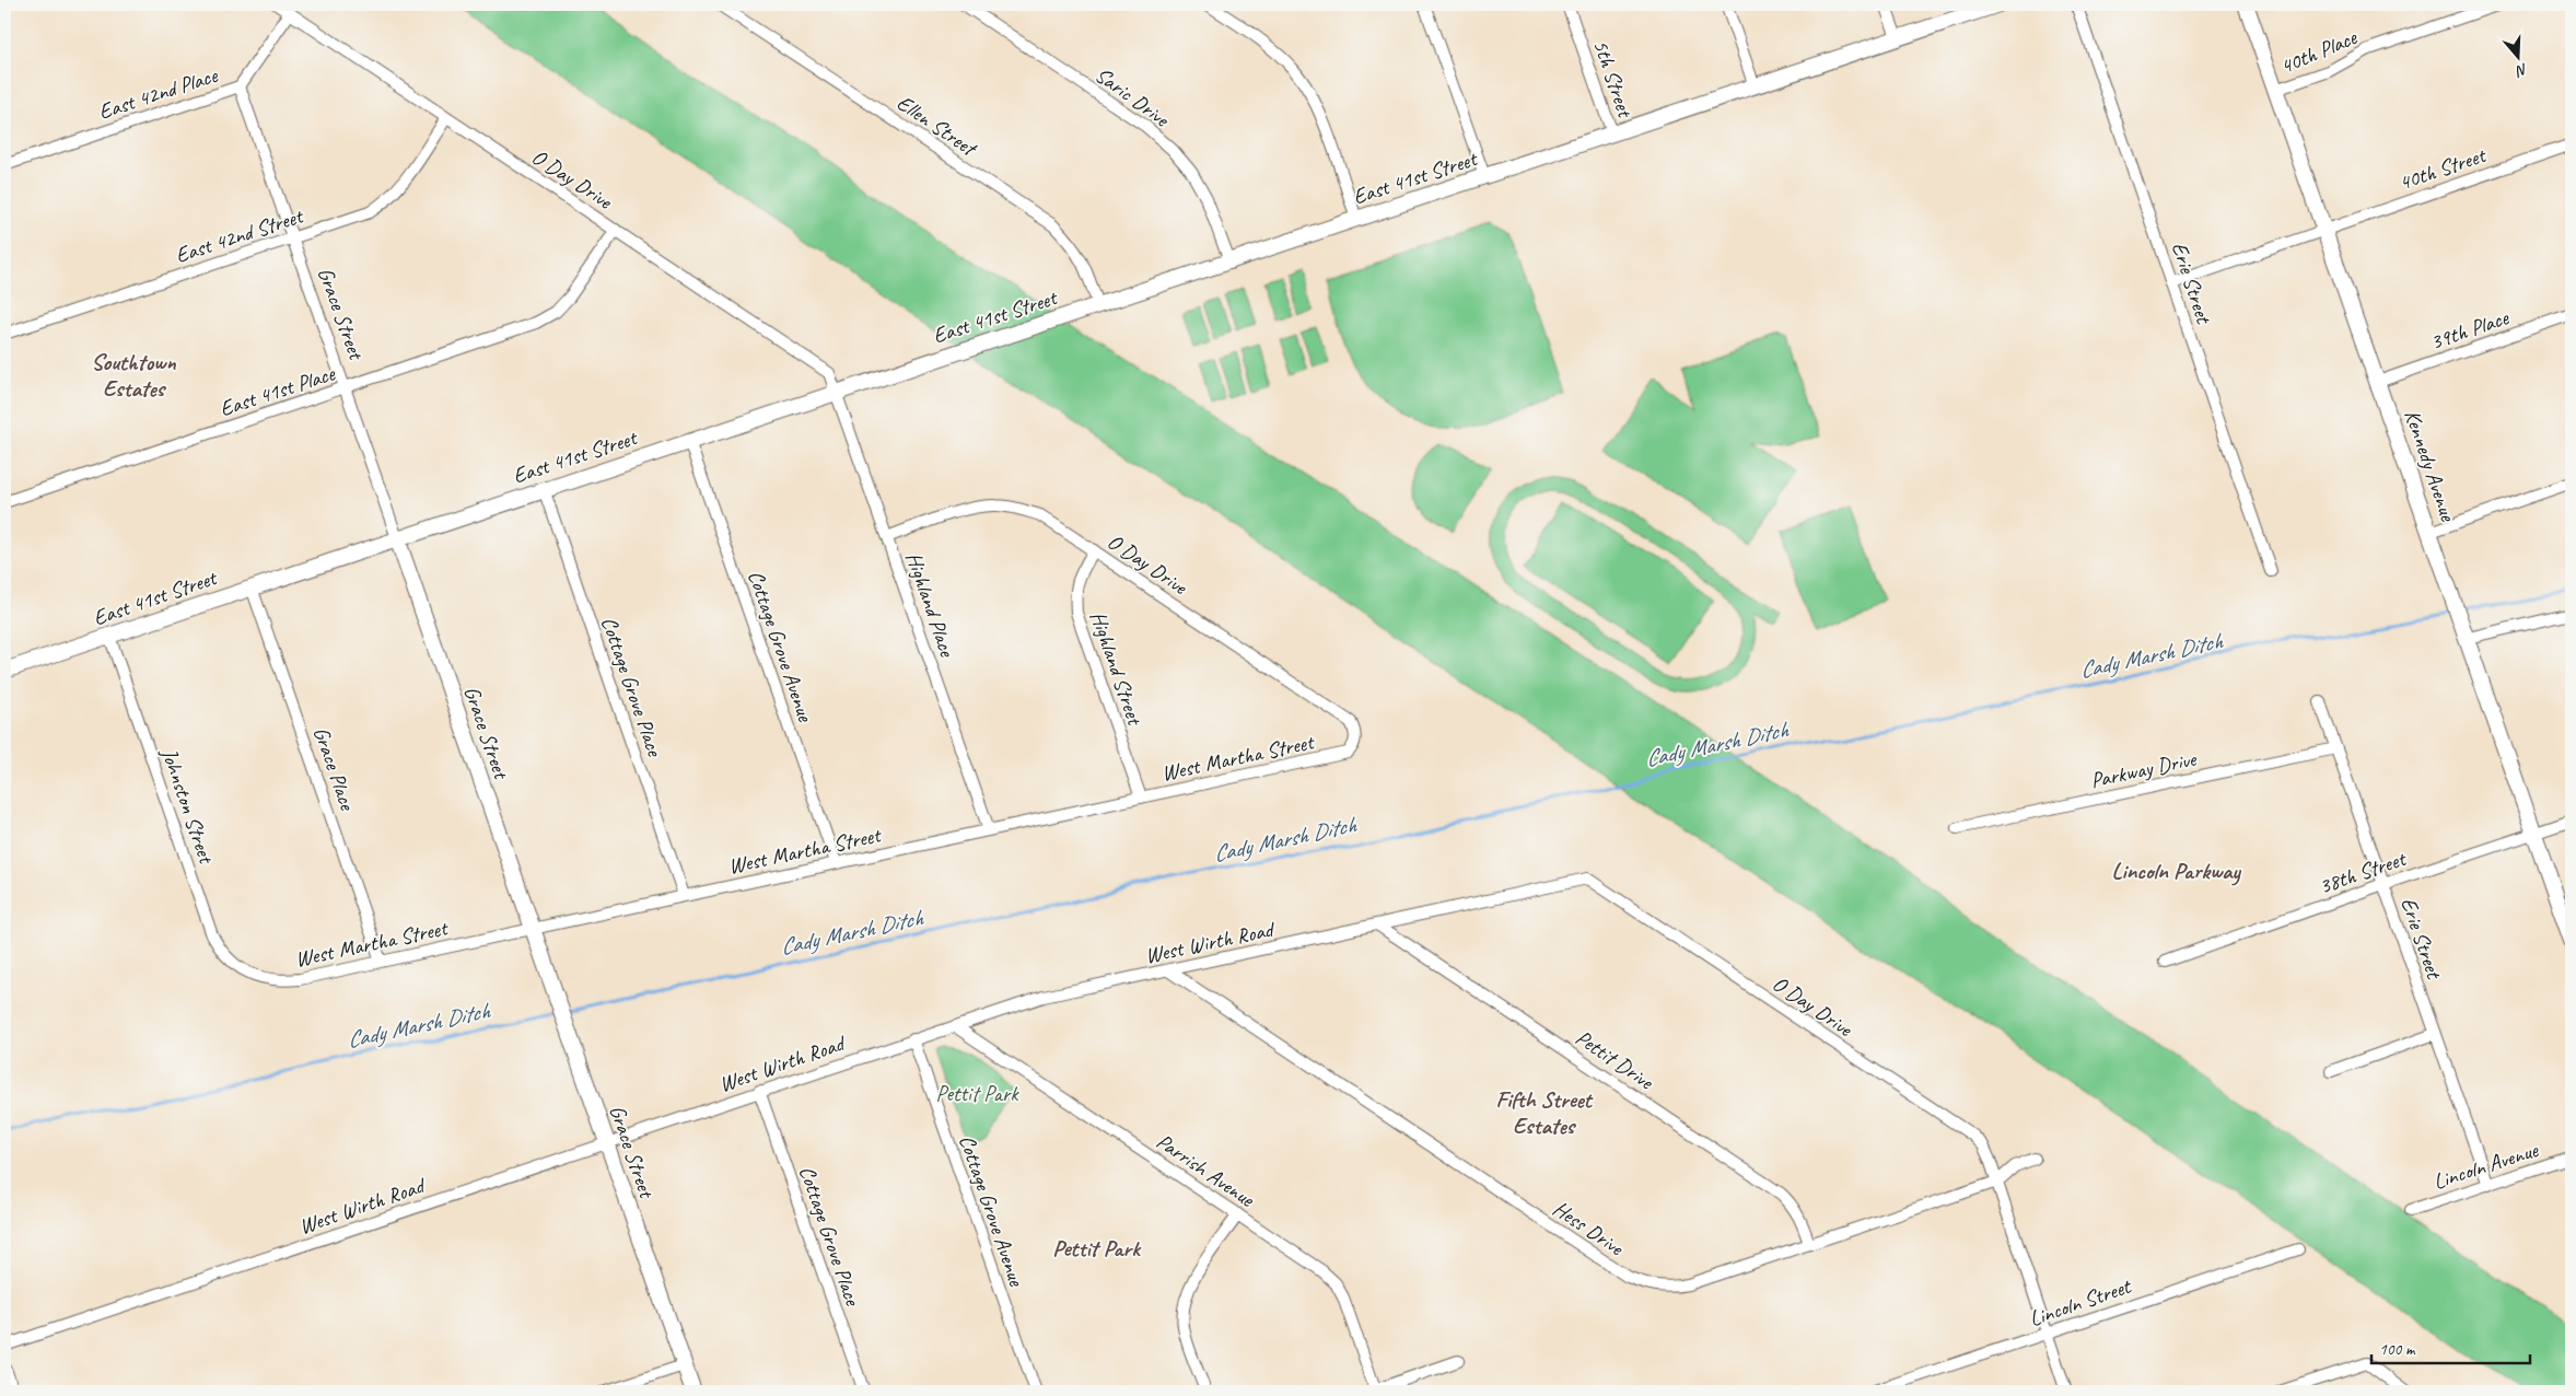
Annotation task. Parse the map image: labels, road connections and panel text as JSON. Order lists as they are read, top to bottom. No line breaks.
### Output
{"streets":{"street":["40th Place","5th Street","East 42nd Place","Saric Drive","Ellen Street","40th Street","East 41st Street","O Day Drive","East 42nd Street","Erie Street","Grace Street","39th Place","East 41st Place","Kennedy Avenue","Highland Place","Cottage Grove Avenue","Highland Street","Cottage Grove Place","West Martha Street","Grace Place","Parkway Drive","Johnston Street","38th Street","West Wirth Road","Pettit Drive","Lincoln Avenue","Parrish Avenue","Hess Drive","Lincoln Street"]},"crossings":[["40th Place","Kennedy Avenue"],["5th Street","East 41st Street"],["East 42nd Place","O Day Drive"],["East 42nd Place","Grace Street"],["Saric Drive","East 41st Street"],["Ellen Street","East 41st Street"],["40th Street","Erie Street"],["40th Street","Kennedy Avenue"],["East 41st Street","O Day Drive"],["East 41st Street","Grace Street"],["East 41st Street","Highland Place"],["East 41st Street","Cottage Grove Avenue"],["East 41st Street","Cottage Grove Place"],["East 41st Street","Grace Place"],["East 41st Street","Johnston Street"],["O Day Drive","East 42nd Street"],["O Day Drive","East 41st Place"],["O Day Drive","Highland Place"],["O Day Drive","Highland Street"],["O Day Drive","West Martha Street"],["O Day Drive","West Wirth Road"],["O Day Drive","Hess Drive"],["O Day Drive","Lincoln Street"],["East 42nd Street","Grace Street"],["Erie Street","Parkway Drive"],["Erie Street","38th Street"],["Erie Street","Lincoln Avenue"],["Grace Street","East 41st Place"],["Grace Street","West Martha Street"],["Grace Street","West Wirth Road"],["39th Place","Kennedy Avenue"],["Kennedy Avenue","38th Street"],["Highland Place","West Martha Street"],["Cottage Grove Avenue","West Martha Street"],["Cottage Grove Avenue","West Wirth Road"],["Highland Street","West Martha Street"],["Cottage Grove Place","West Martha Street"],["Cottage Grove Place","West Wirth Road"],["West Martha Street","Grace Place"],["West Martha Street","Johnston Street"],["West Wirth Road","Pettit Drive"],["West Wirth Road","Parrish Avenue"],["West Wirth Road","Hess Drive"],["Pettit Drive","Hess Drive"]],"districts":["Southtown Estates","Lincoln Parkway","Fifth Street Estates","Pettit Park"],"water":["Cady Marsh Ditch"],"parks":["Pettit Park"],"scale_bar":"100 m","north":"bottom"}
